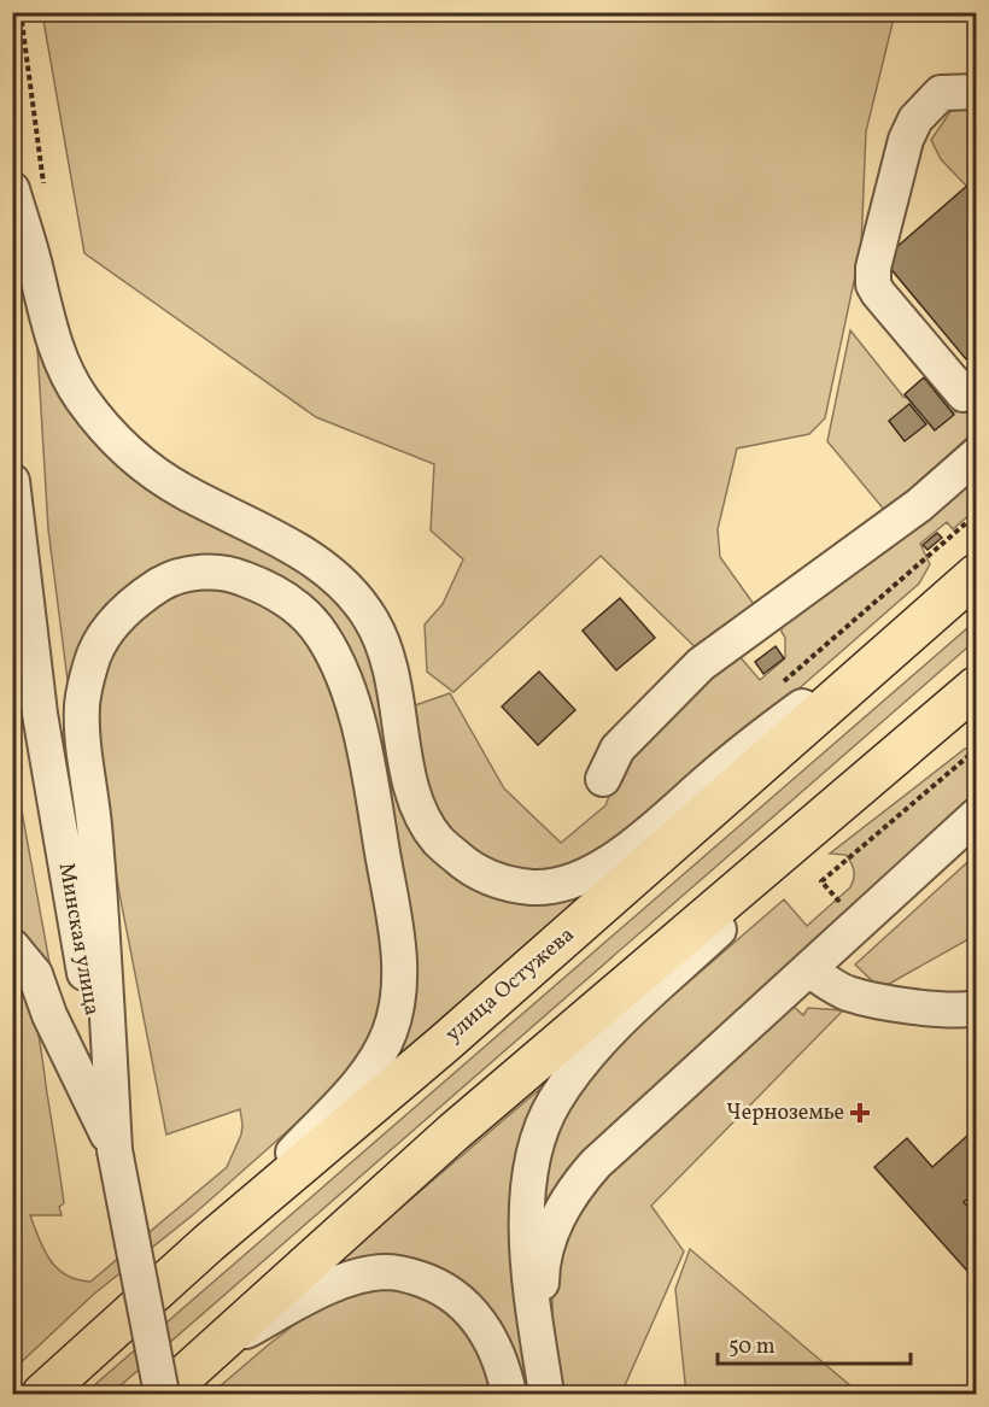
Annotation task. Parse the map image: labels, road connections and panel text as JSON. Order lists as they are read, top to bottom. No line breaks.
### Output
{"streets":{"main road":["улица Остужева"],"street":["Минская улица"]},"places":{"health":["Черноземье"]},"scale_bar":"50 m"}
